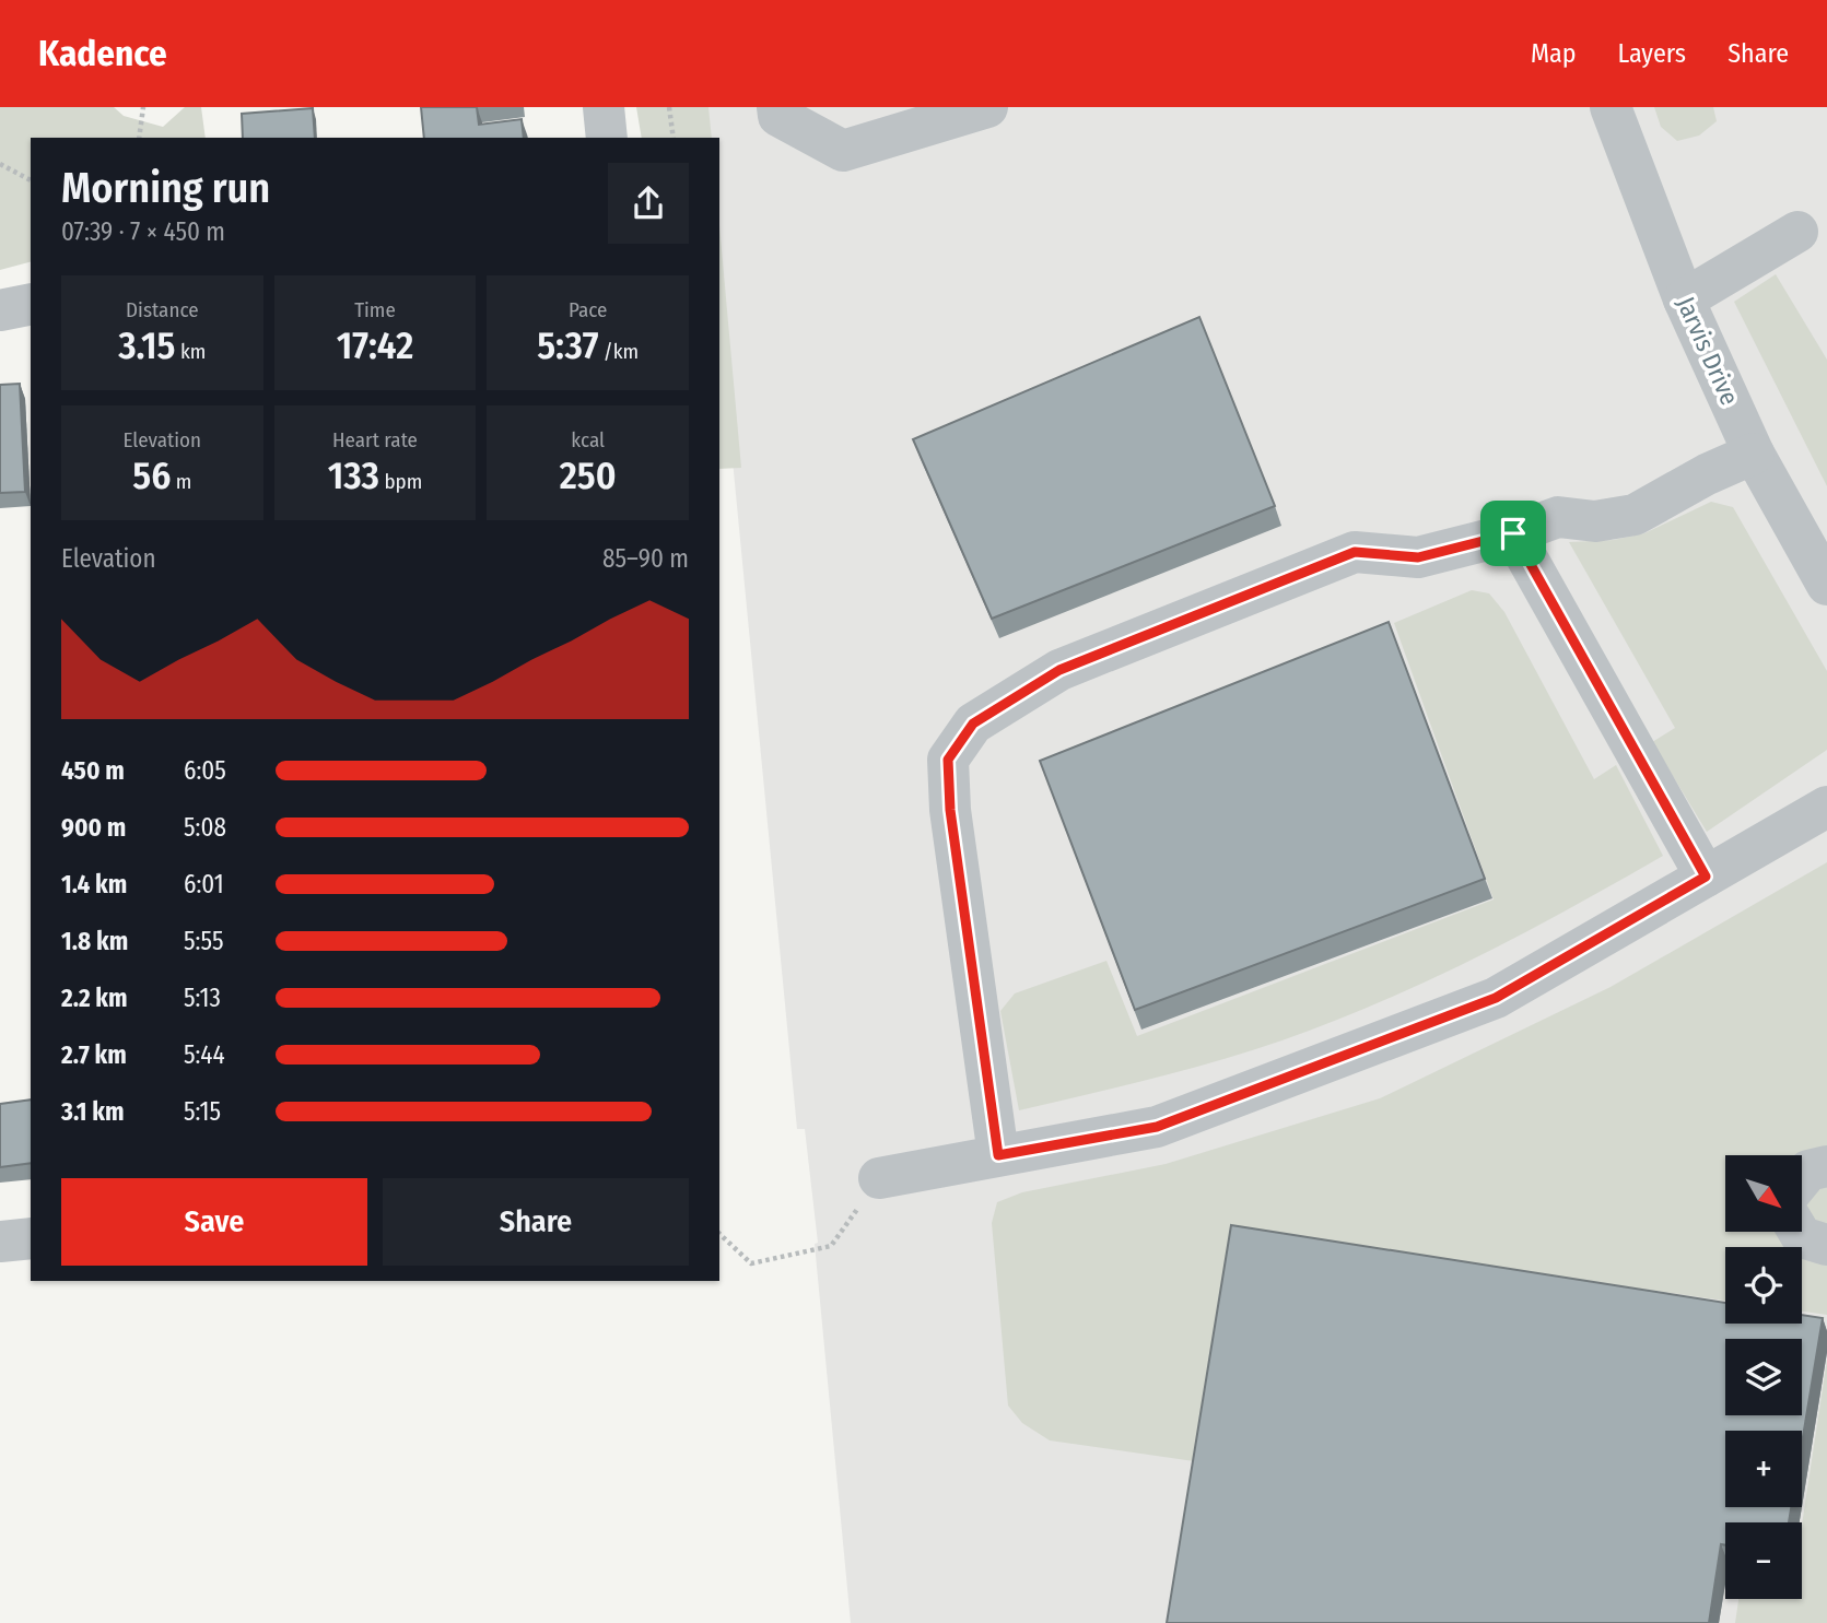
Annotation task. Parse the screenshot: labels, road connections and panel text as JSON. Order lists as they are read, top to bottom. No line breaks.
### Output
{"streets":{"street":["Jarvis Drive"]},"north":"bottom right","page":{"header":"Kadence","nav":["Map","Layers","Share"],"heading":["Morning run","07:39 · 7 × 450 m"],"stats":[["Distance","3.15 km"],["Time","17:42"],["Pace","5:37 /km"],["Elevation","56 m"],["Heart rate","133 bpm"],["kcal","250"]],"chart":["Elevation","85–90 m"],"list":[{"name":"450 m","note":"6:05"},{"name":"900 m","note":"5:08"},{"name":"1.4 km","note":"6:01"},{"name":"1.8 km","note":"5:55"},{"name":"2.2 km","note":"5:13"},{"name":"2.7 km","note":"5:44"},{"name":"3.1 km","note":"5:15"}],"map_buttons":["+","−"],"buttons":["Save","Share"]}}
